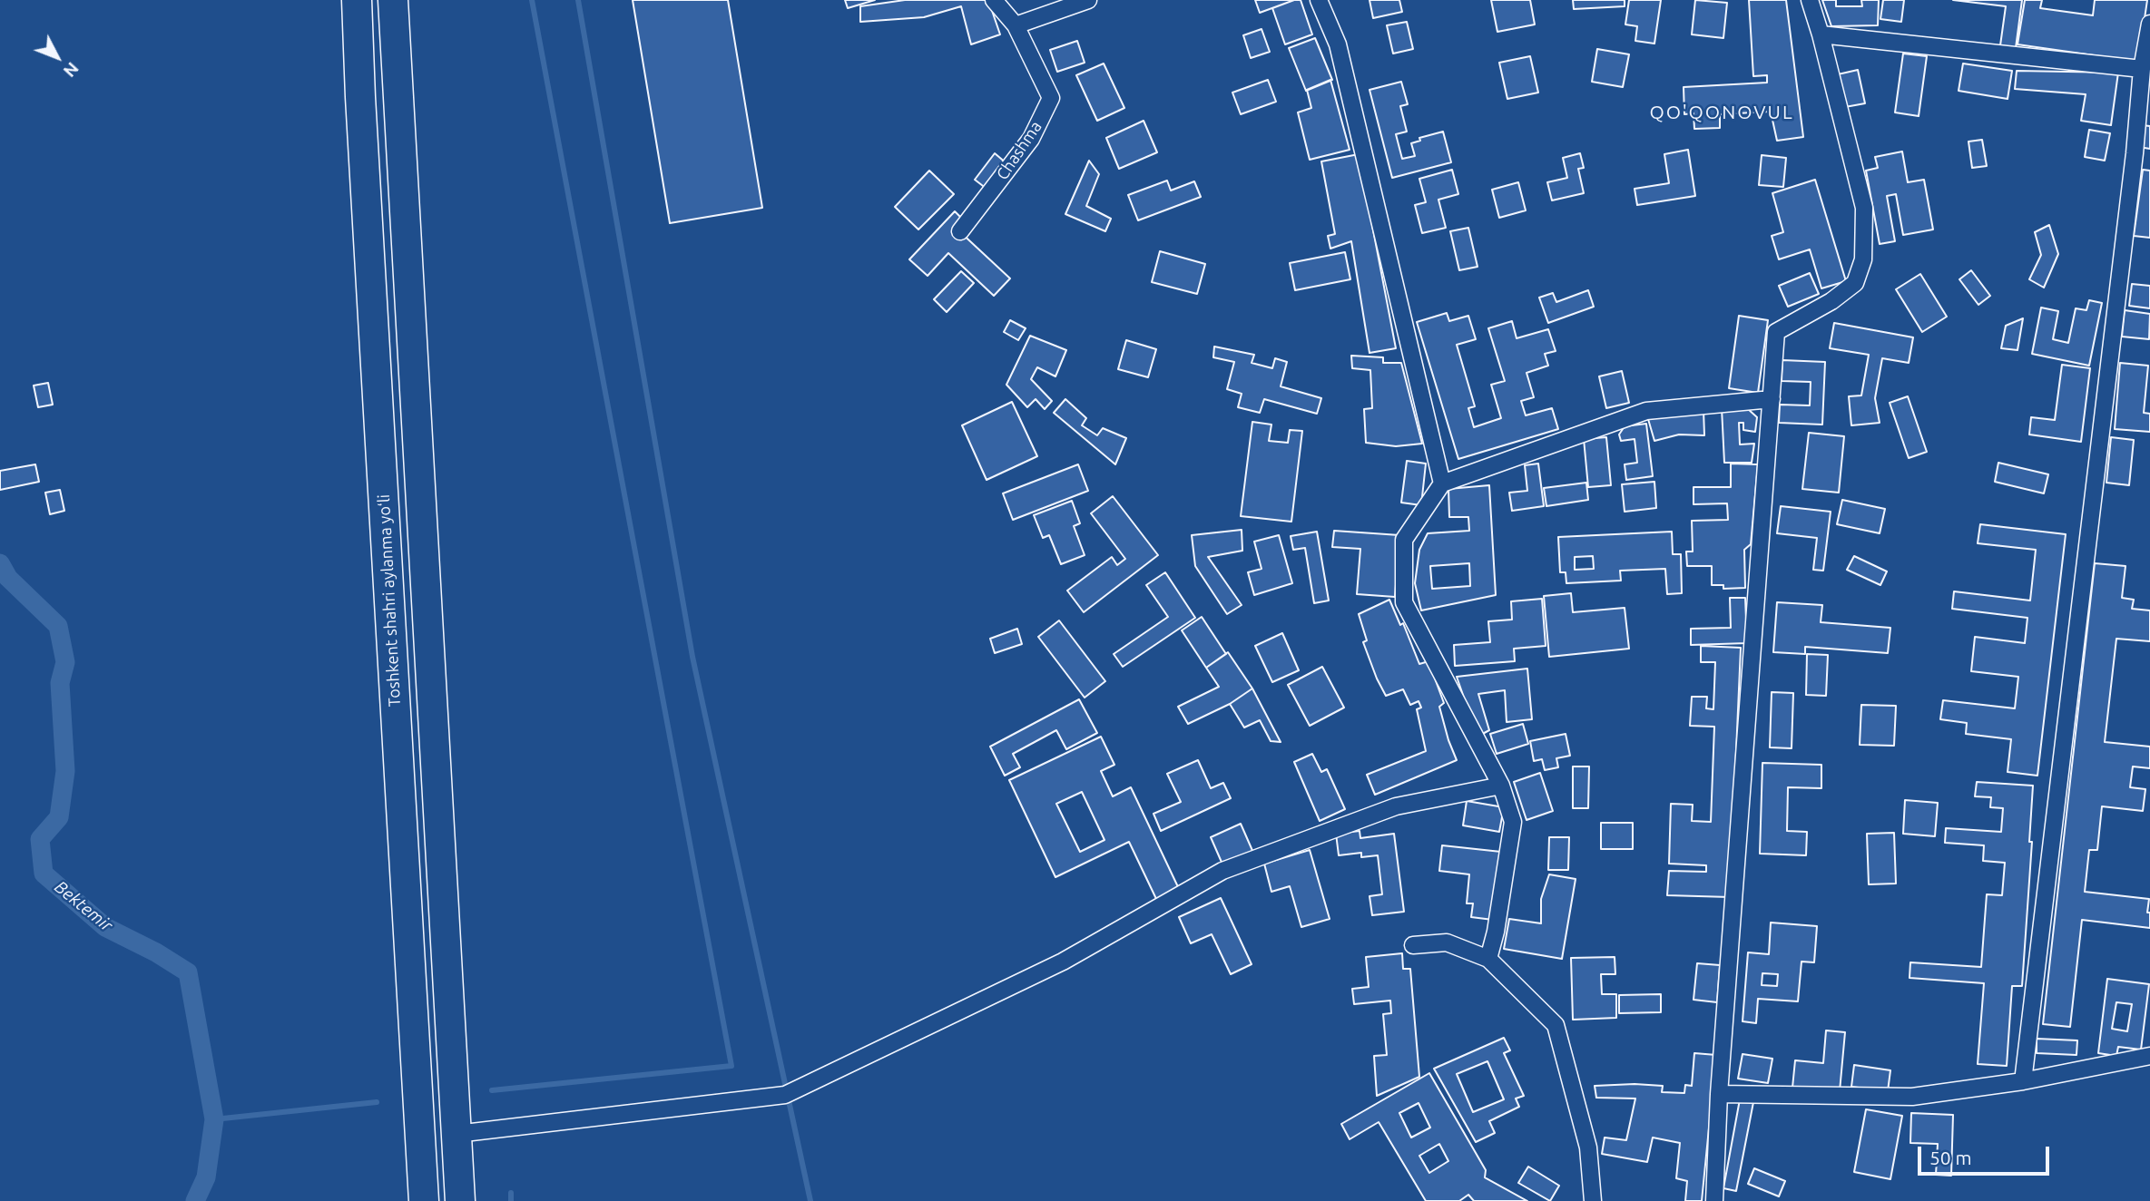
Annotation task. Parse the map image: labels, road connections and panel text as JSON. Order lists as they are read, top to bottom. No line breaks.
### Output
{"streets":{"highway":["Toshkent shahri aylanma yoʻli"],"street":["Chashma"]},"districts":["QO'QONOVUL"],"water":["Bektemir"],"scale_bar":"50 m","north":"bottom right"}
